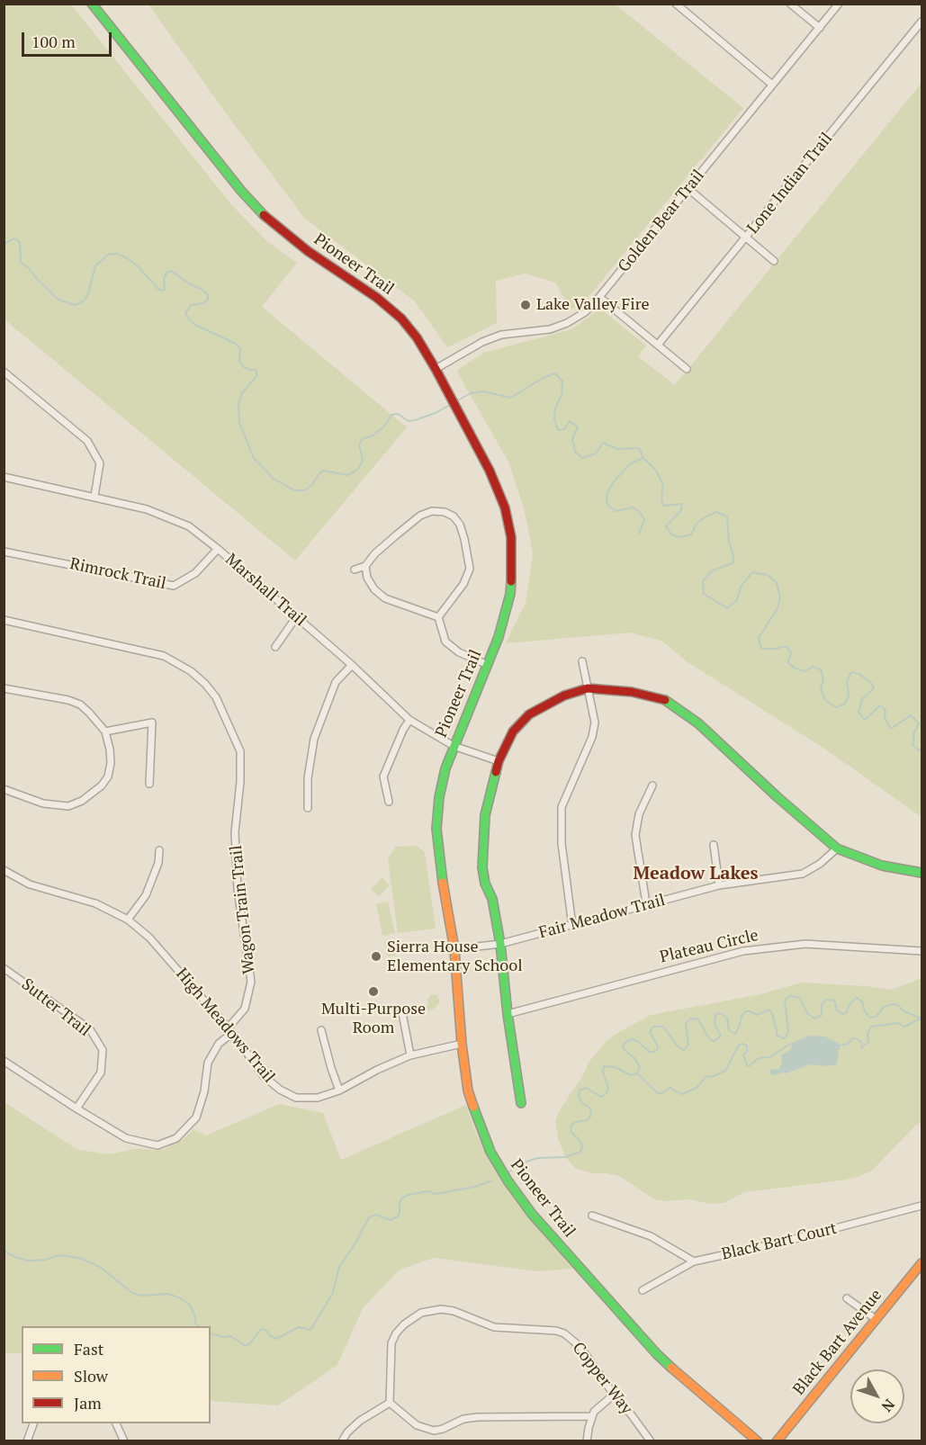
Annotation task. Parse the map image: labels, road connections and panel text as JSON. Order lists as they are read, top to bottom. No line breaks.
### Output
{"streets":{"main road":["Pioneer Trail","Black Bart Avenue"],"street":["Lone Indian Trail","Golden Bear Trail","Rimrock Trail","Marshall Trail","Wagon Train Trail","Fair Meadow Trail","Plateau Circle","Sutter Trail","High Meadows Trail","Black Bart Court","Copper Way"]},"crossings":[["Golden Bear Trail","Pioneer Trail"],["Pioneer Trail","Marshall Trail"],["Pioneer Trail","Fair Meadow Trail"],["Pioneer Trail","High Meadows Trail"],["Rimrock Trail","Marshall Trail"],["Wagon Train Trail","High Meadows Trail"]],"districts":["Meadow Lakes"],"places":["Lake Valley Fire","Sierra House Elementary School","Multi-Purpose Room"],"legend":["Fast","Slow","Jam"],"scale_bar":"100 m","north":"bottom right"}
